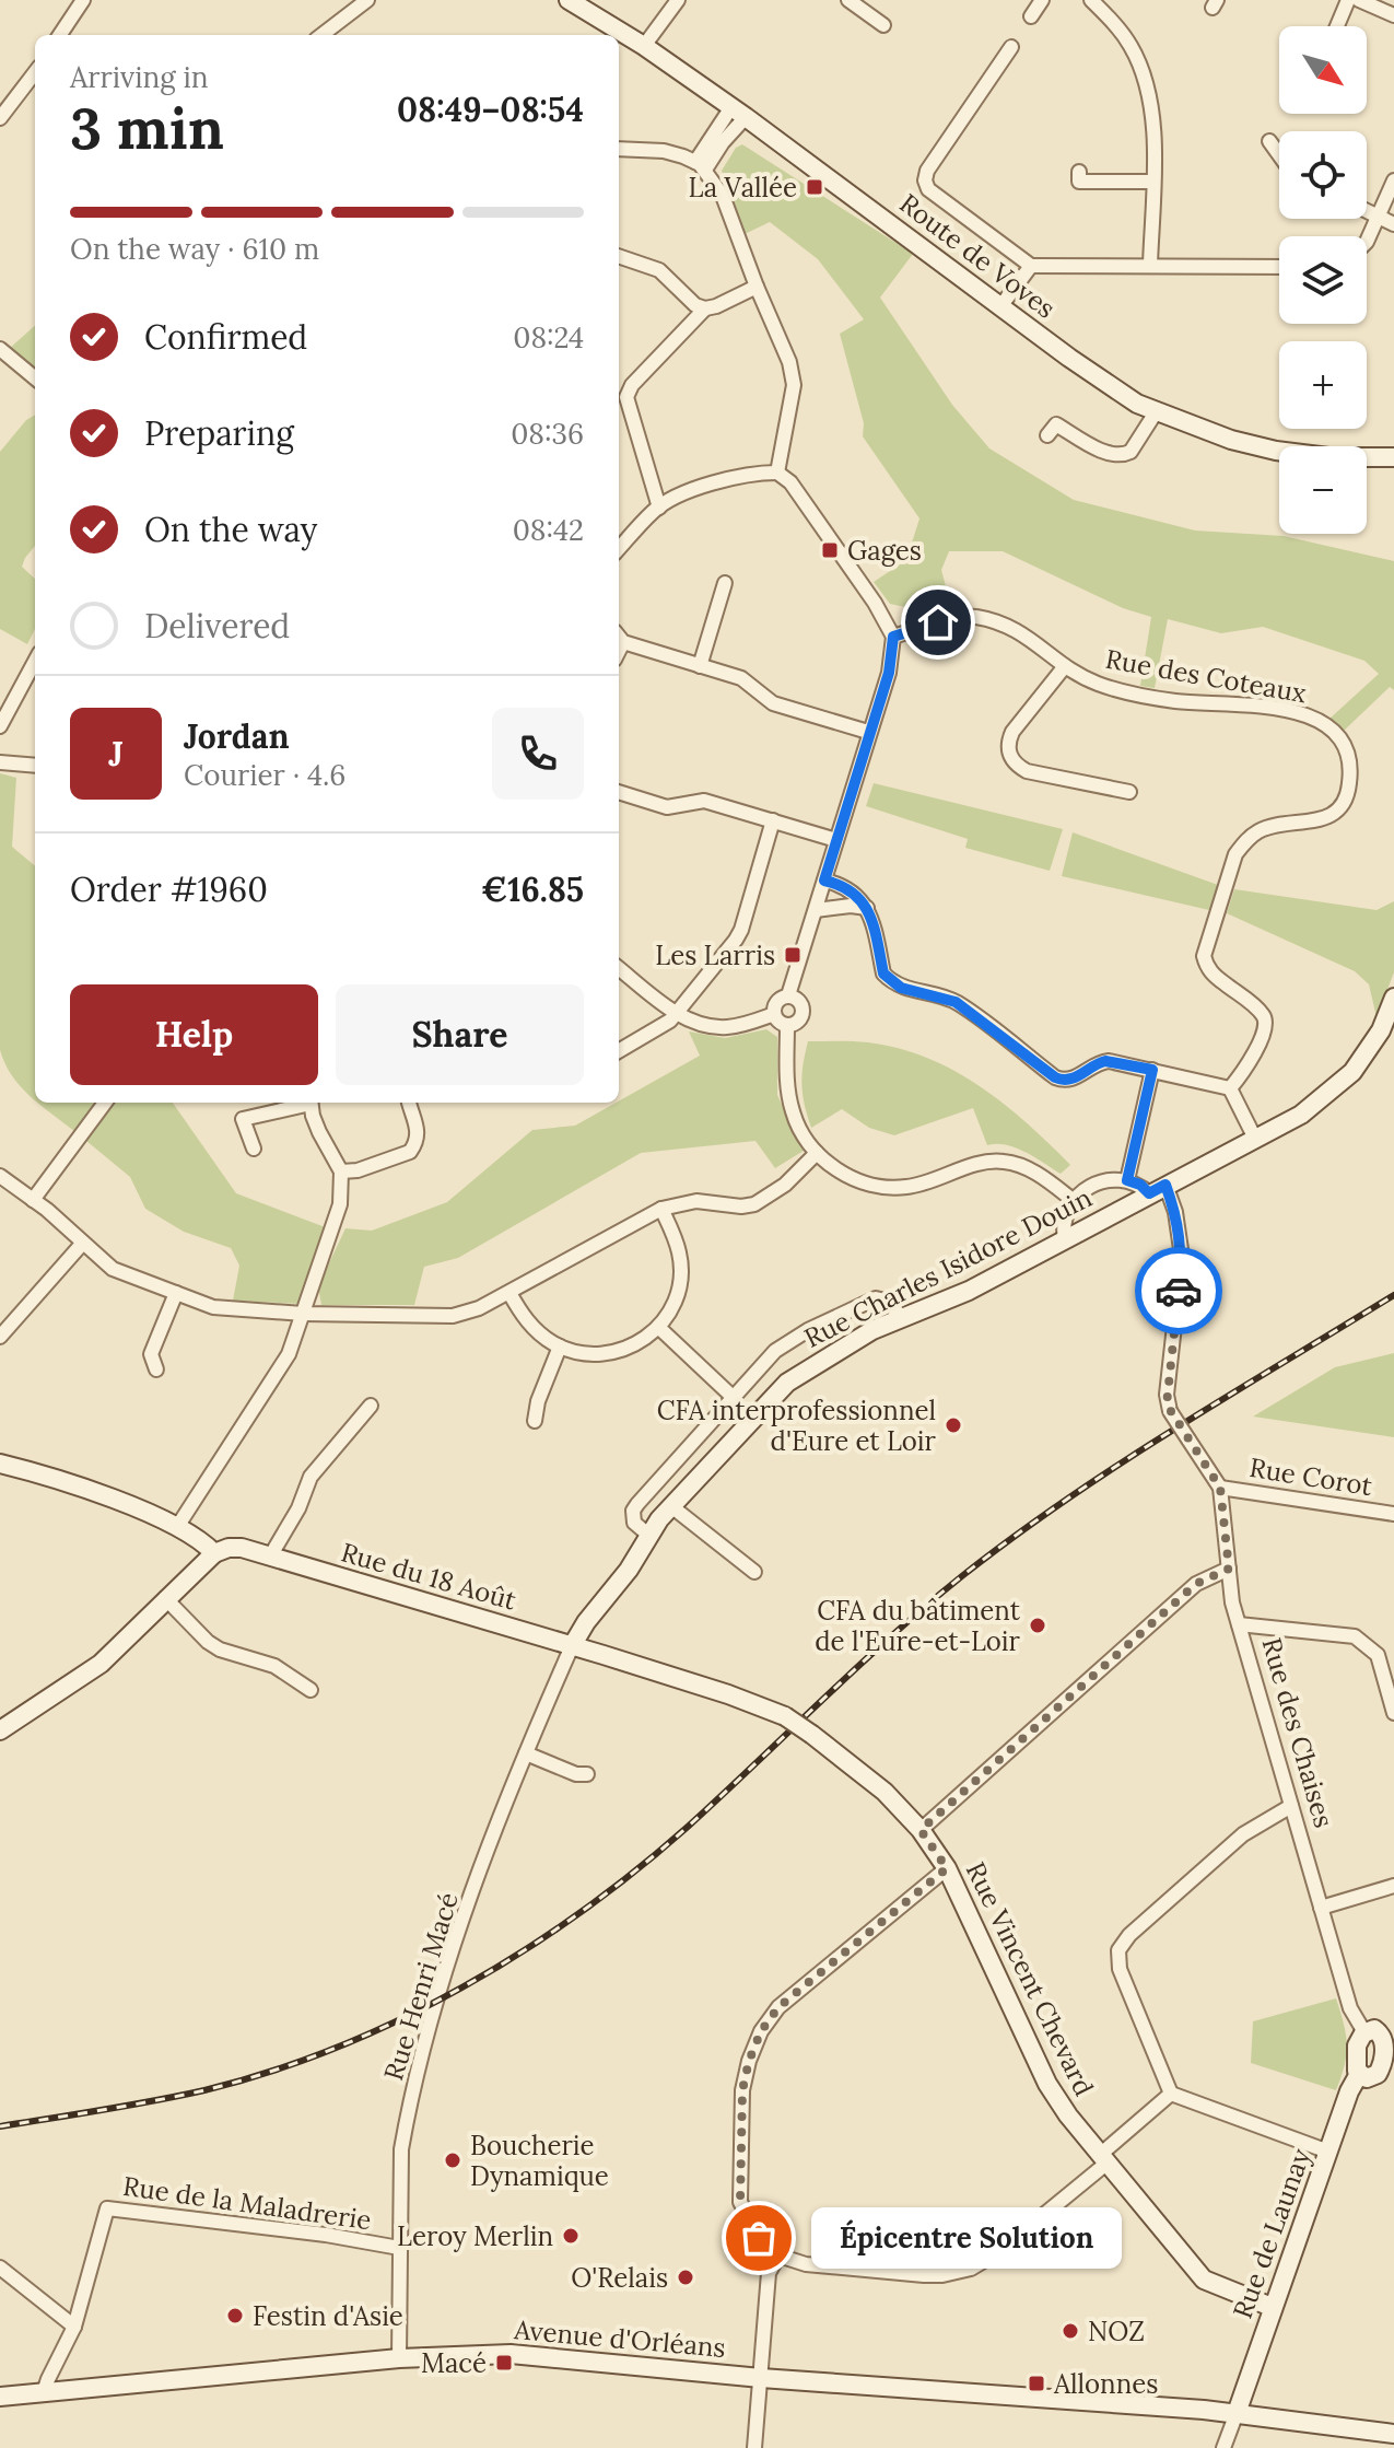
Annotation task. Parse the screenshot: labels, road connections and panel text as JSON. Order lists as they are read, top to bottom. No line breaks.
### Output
{"streets":{"street":["Route de Voves","Rue des Coteaux","Rue Charles Isidore Douin","Rue Corot","Rue du 18 Août","Rue des Chaises","Rue Vincent Chevard","Rue Henri Macé","Rue de la Maladrerie","Rue de Launay","Avenue d'Orléans"]},"crossings":[["Rue Charles Isidore Douin","Rue du 18 Août"],["Rue Charles Isidore Douin","Rue des Chaises"],["Rue Charles Isidore Douin","Rue Vincent Chevard"],["Rue Charles Isidore Douin","Rue Henri Macé"],["Rue Corot","Rue des Chaises"],["Rue du 18 Août","Rue Vincent Chevard"],["Rue du 18 Août","Rue Henri Macé"],["Rue des Chaises","Rue de Launay"],["Rue Vincent Chevard","Rue Henri Macé"],["Rue Vincent Chevard","Rue de Launay"],["Rue Henri Macé","Rue de la Maladrerie"],["Rue Henri Macé","Avenue d'Orléans"],["Rue de la Maladrerie","Avenue d'Orléans"],["Rue de Launay","Avenue d'Orléans"]],"places":{"transit":["La Vallée","Gages","Les Larris","Macé","Allonnes"],"other":["CFA interprofessionnel d'Eure et Loir","CFA du bâtiment de l'Eure-et-Loir","Boucherie Dynamique","Leroy Merlin","Épicentre Solution","O'Relais","Festin d'Asie","NOZ"]},"north":"bottom right","page":{"map_buttons":["+","−"],"heading":["3 min","Arriving in","08:49–08:54"],"panel":["Jordan","Courier · 4.6","Order #1960","€16.85"],"bar":"On the way · 610 m","list":[["Confirmed","08:24"],["Preparing","08:36"],["On the way","08:42"],"Delivered"],"round":"J","buttons":["Help","Share"],"bubble":"Épicentre Solution"}}
